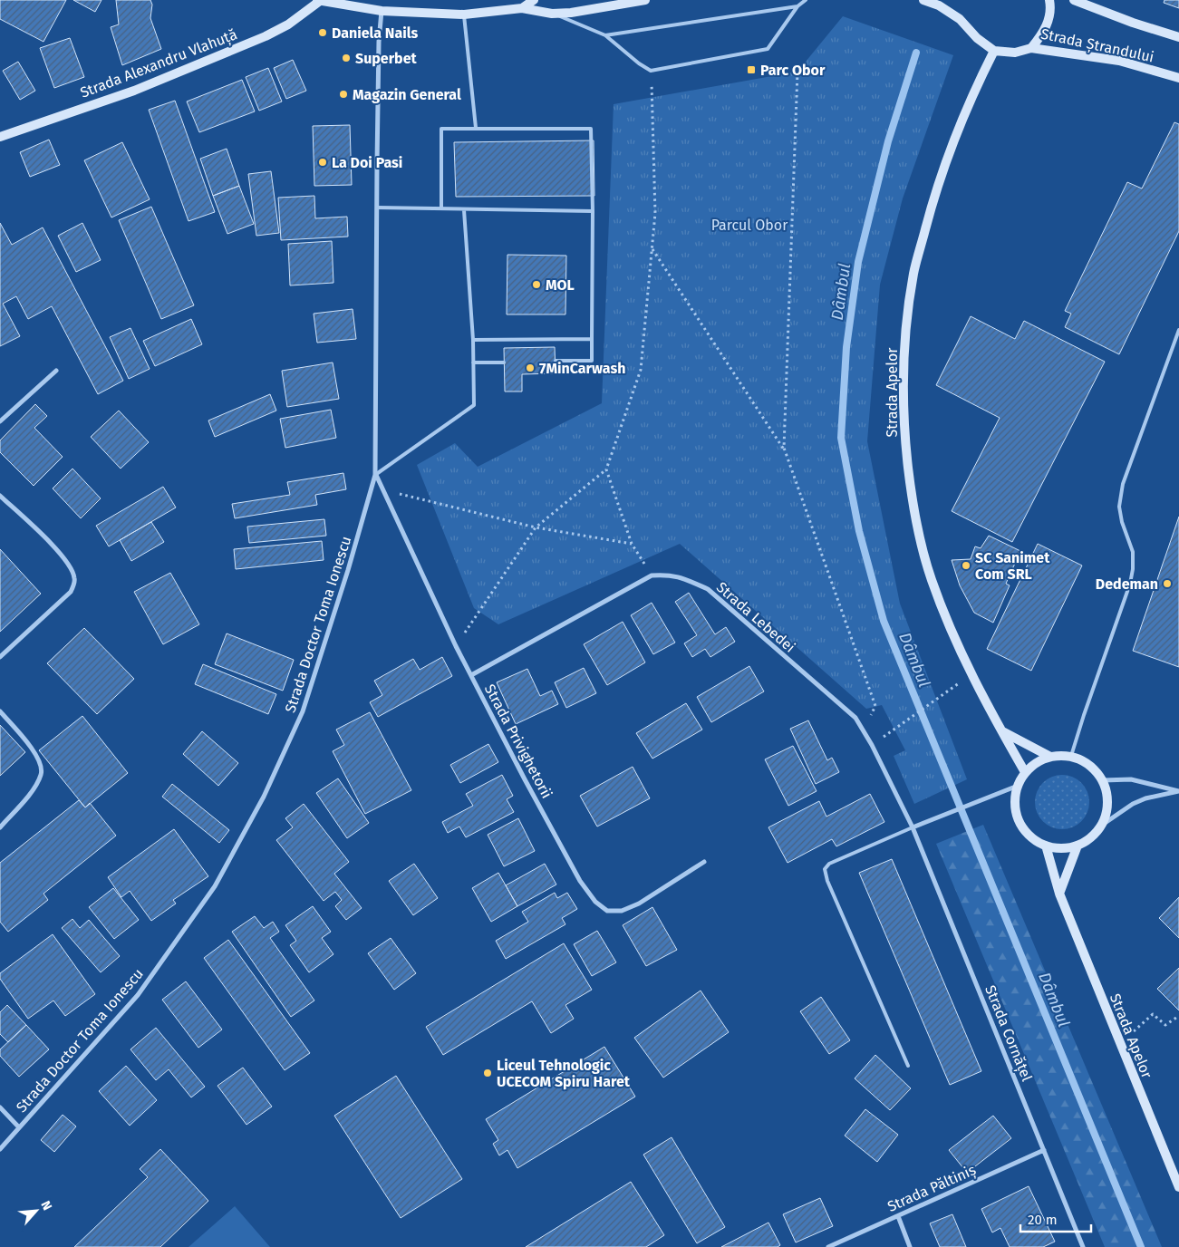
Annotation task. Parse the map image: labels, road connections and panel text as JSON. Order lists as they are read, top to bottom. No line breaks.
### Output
{"streets":{"street":["Strada Ștrandului","Strada Alexandru Vlahuță","Strada Apelor","Strada Lebedei","Strada Doctor Toma Ionescu","Strada Privighetorii","Strada Cornățel","Strada Păltiniș"]},"crossings":[["Strada Lebedei","Strada Privighetorii"],["Strada Lebedei","Strada Cornățel"],["Strada Doctor Toma Ionescu","Strada Privighetorii"],["Strada Cornățel","Strada Păltiniș"]],"water":["Dâmbul"],"parks":["Parcul Obor"],"places":{"other":["Daniela Nails","Superbet","Magazin General","La Doi Pasi","MOL","7MinCarwash","SC Sanimet Com SRL","Dedeman","Liceul Tehnologic UCECOM Spiru Haret"],"transit":["Parc Obor"]},"scale_bar":"20 m","north":"top right"}
